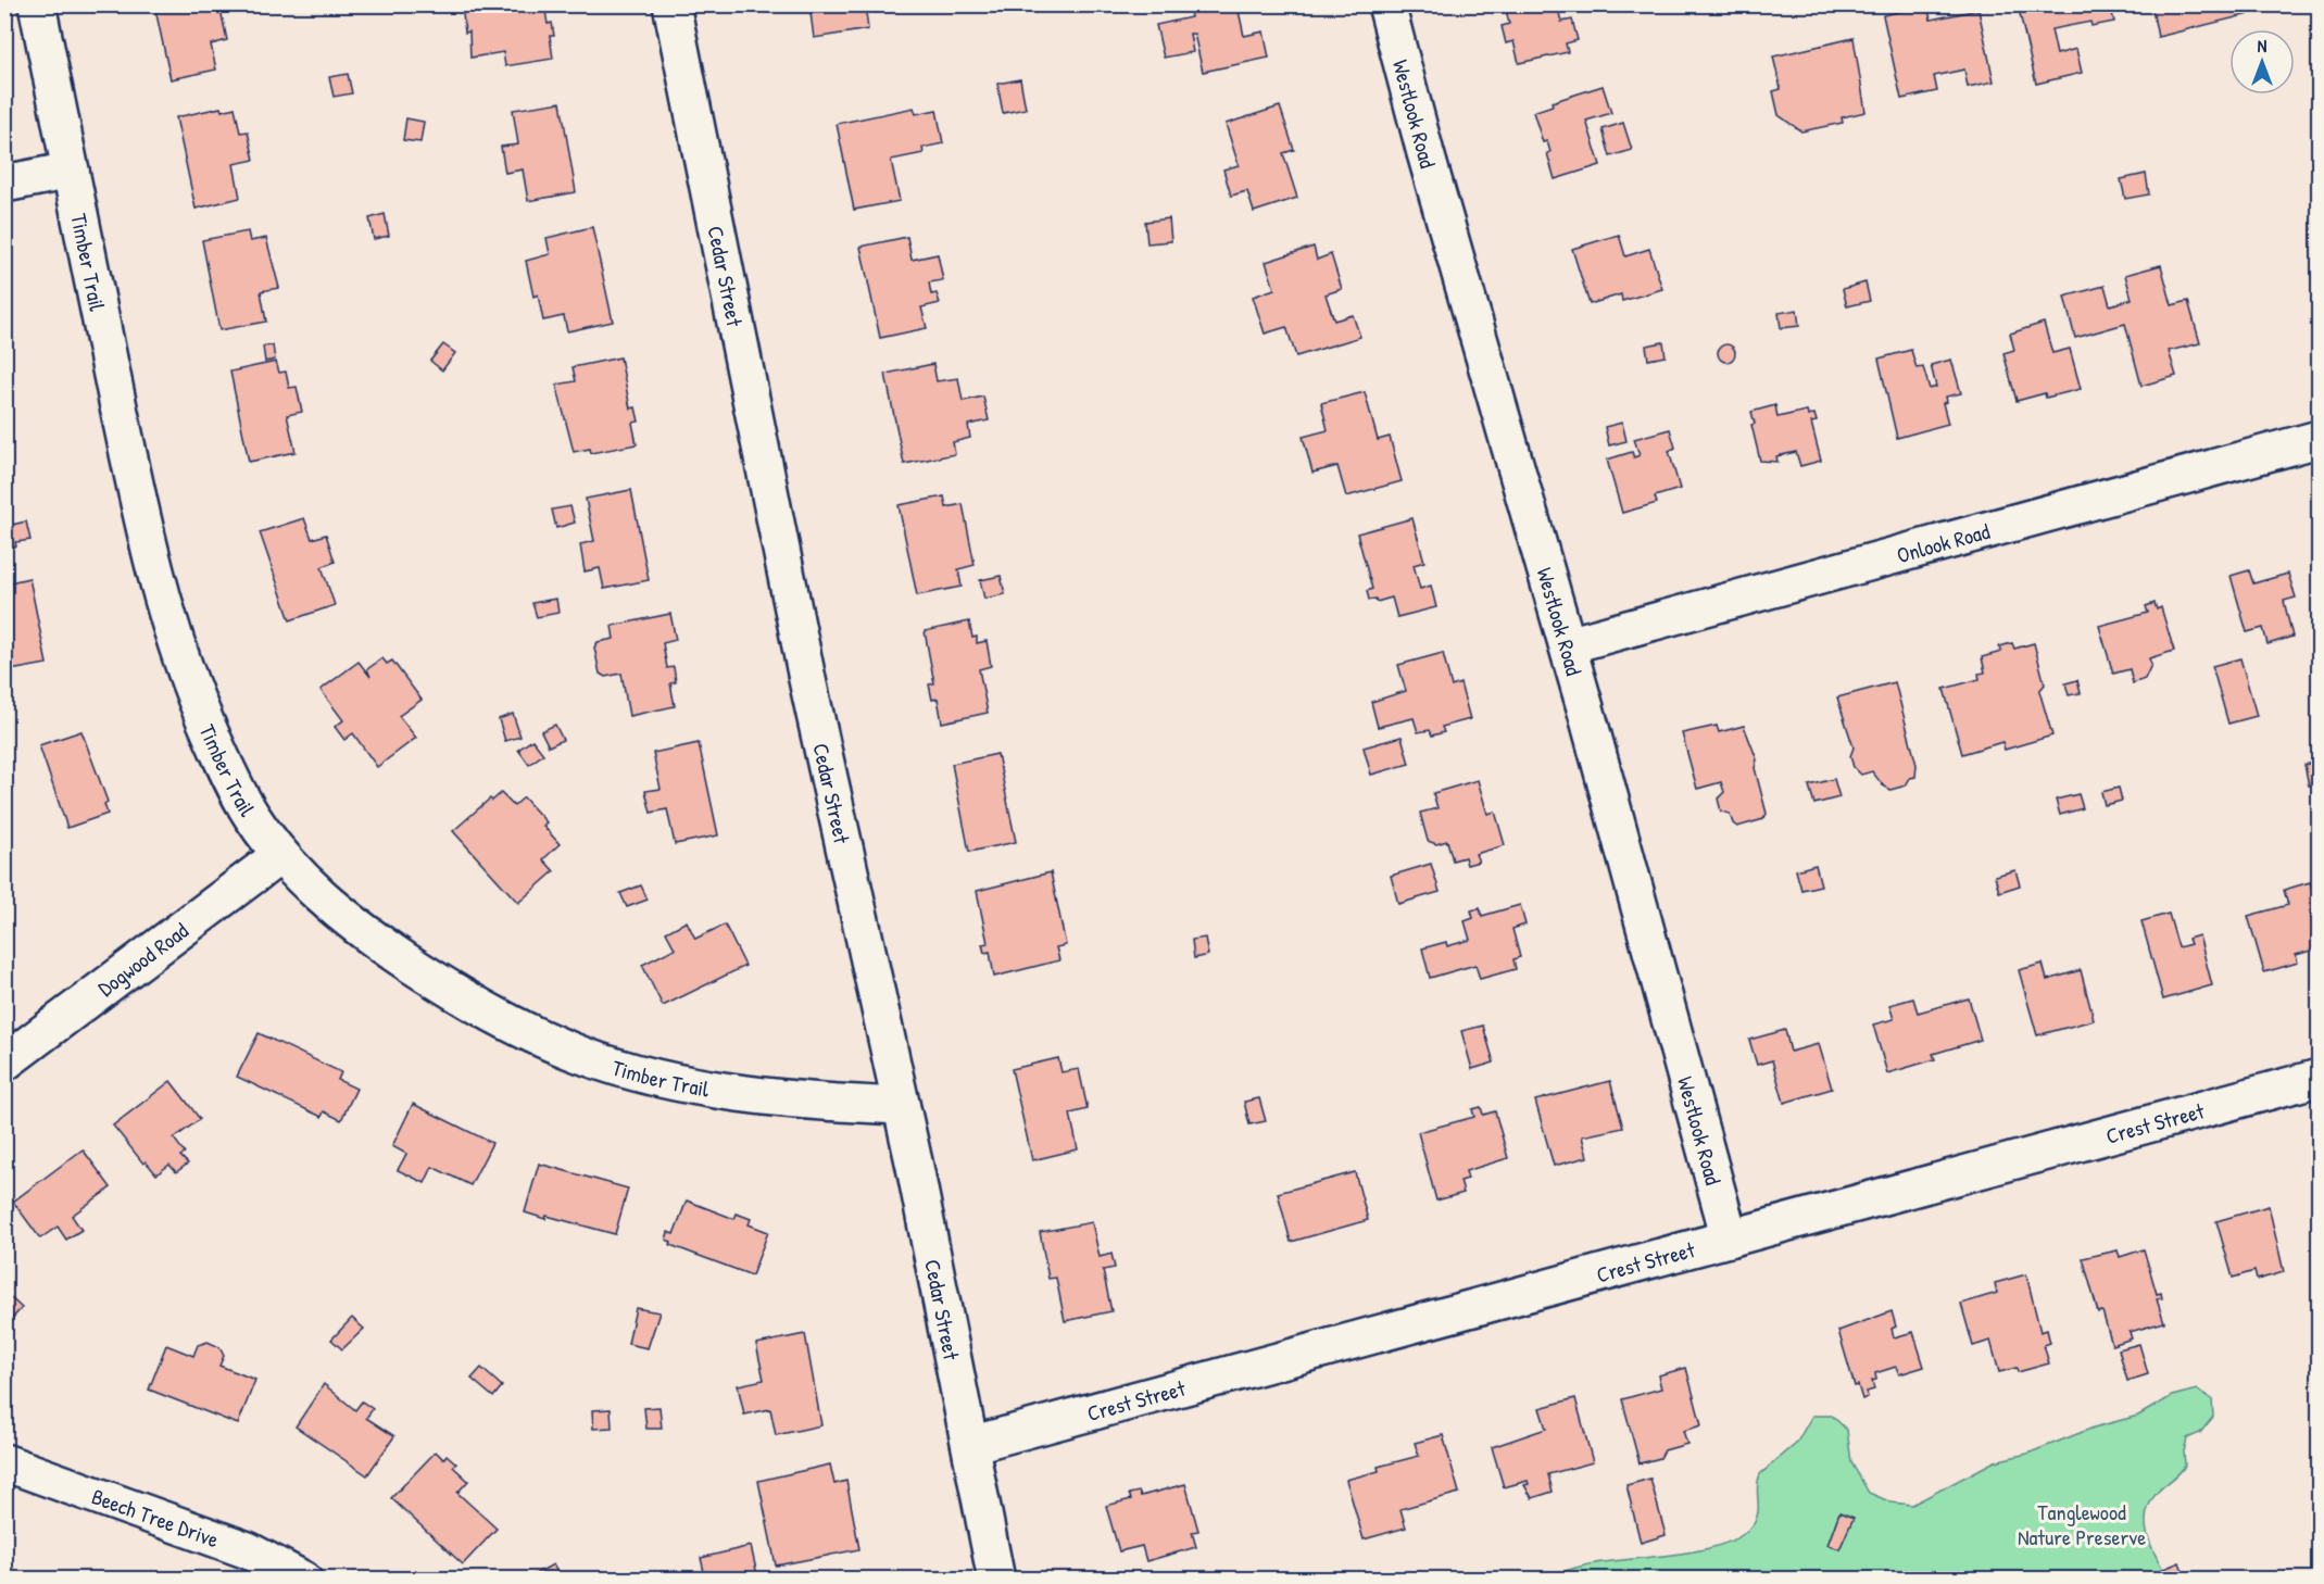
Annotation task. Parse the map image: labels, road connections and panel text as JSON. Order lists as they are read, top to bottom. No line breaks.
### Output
{"streets":{"street":["Westlook Road","Timber Trail","Cedar Street","Onlook Road","Dogwood Road","Crest Street","Beech Tree Drive"]},"crossings":[["Westlook Road","Onlook Road"],["Westlook Road","Crest Street"],["Timber Trail","Cedar Street"],["Timber Trail","Dogwood Road"],["Cedar Street","Crest Street"]],"parks":["Tanglewood Nature Preserve"],"north":"top"}
